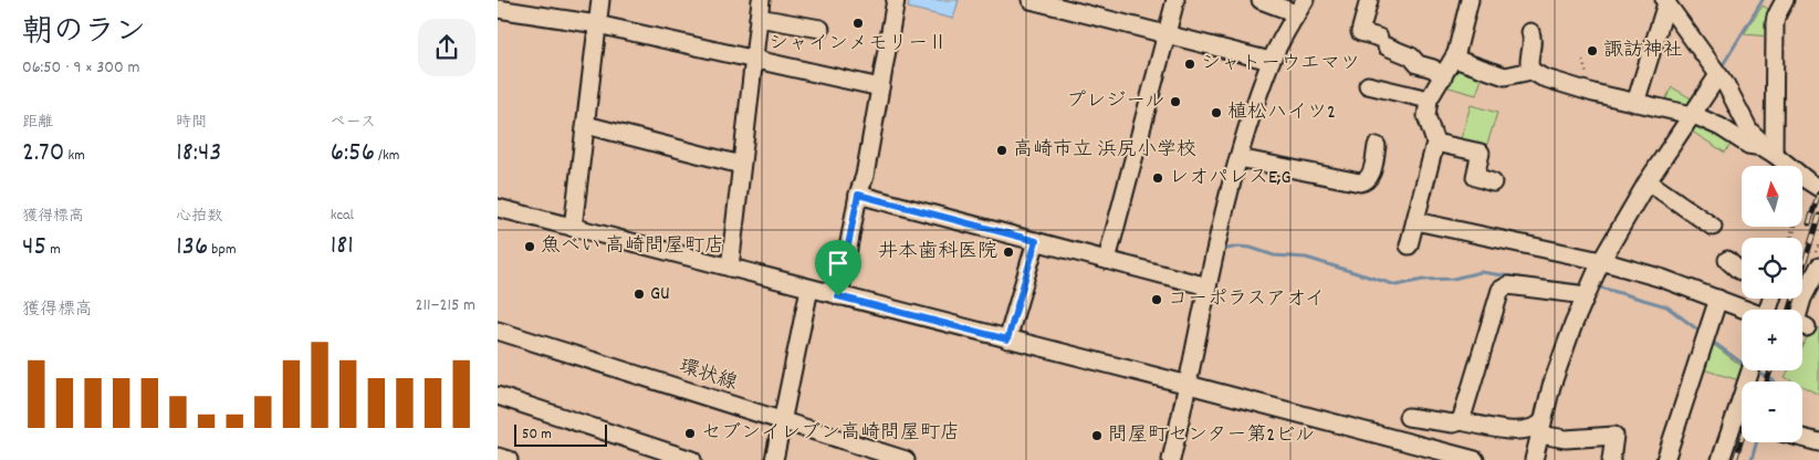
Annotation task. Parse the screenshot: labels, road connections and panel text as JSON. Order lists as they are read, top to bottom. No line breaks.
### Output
{"streets":{"street":["環状線"]},"places":["シャインメモリーⅡ","諏訪神社","シャトーウエマツ","プレジール","植松ハイツ2","高崎市立 浜尻小学校","レオパレスE,G","魚べい 高崎問屋町店","井本歯科医院","GU","コーポラスアオイ","セブンイレブン高崎問屋町店","問屋町センター第2ビル"],"scale_bar":"50 m","north":"top","page":{"heading":["朝のラン","06:50 · 9 × 300 m"],"stats":[["距離","2.70 km"],["時間","18:43"],["ペース","6:56 /km"],["獲得標高","45 m"],["心拍数","136 bpm"],["kcal","181"]],"map_buttons":["+","−"],"chart":["獲得標高","211–215 m"],"scale":"50 m"}}
